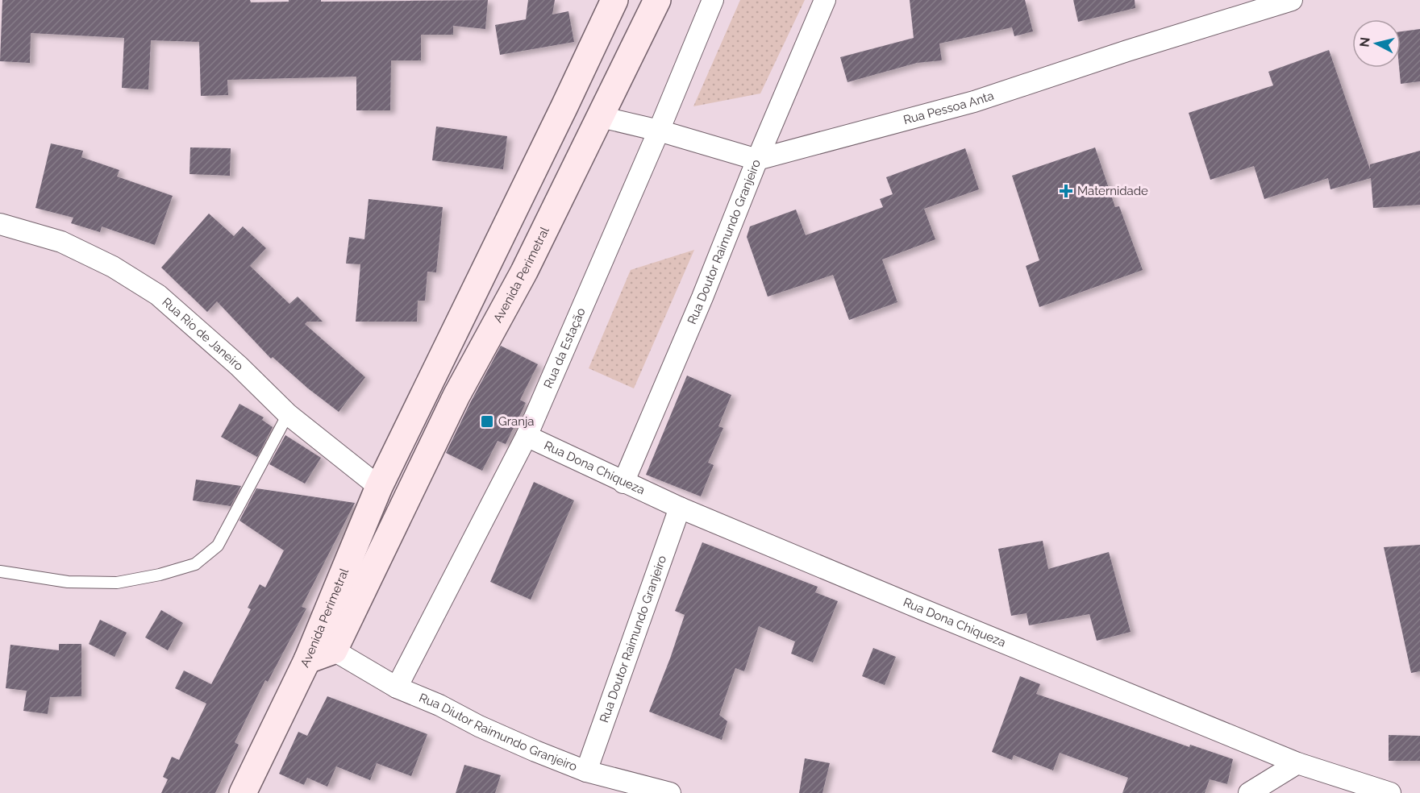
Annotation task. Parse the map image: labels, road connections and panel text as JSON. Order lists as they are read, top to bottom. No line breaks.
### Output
{"streets":{"street":["Rua Pessoa Anta","Rua Doutor Raimundo Granjeiro","Avenida Perimetral","Rua Rio de Janeiro","Rua da Estação","Rua Dona Chiqueza","Rua Diutor Raimundo Granjeiro"]},"crossings":[["Rua Pessoa Anta","Rua Doutor Raimundo Granjeiro"],["Rua Doutor Raimundo Granjeiro","Rua Dona Chiqueza"],["Rua Doutor Raimundo Granjeiro","Rua Diutor Raimundo Granjeiro"],["Avenida Perimetral","Rua Rio de Janeiro"],["Avenida Perimetral","Rua Diutor Raimundo Granjeiro"],["Rua da Estação","Rua Dona Chiqueza"],["Rua da Estação","Rua Diutor Raimundo Granjeiro"]],"places":{"health":["Maternidade"],"transit":["Granja"]},"north":"left"}
